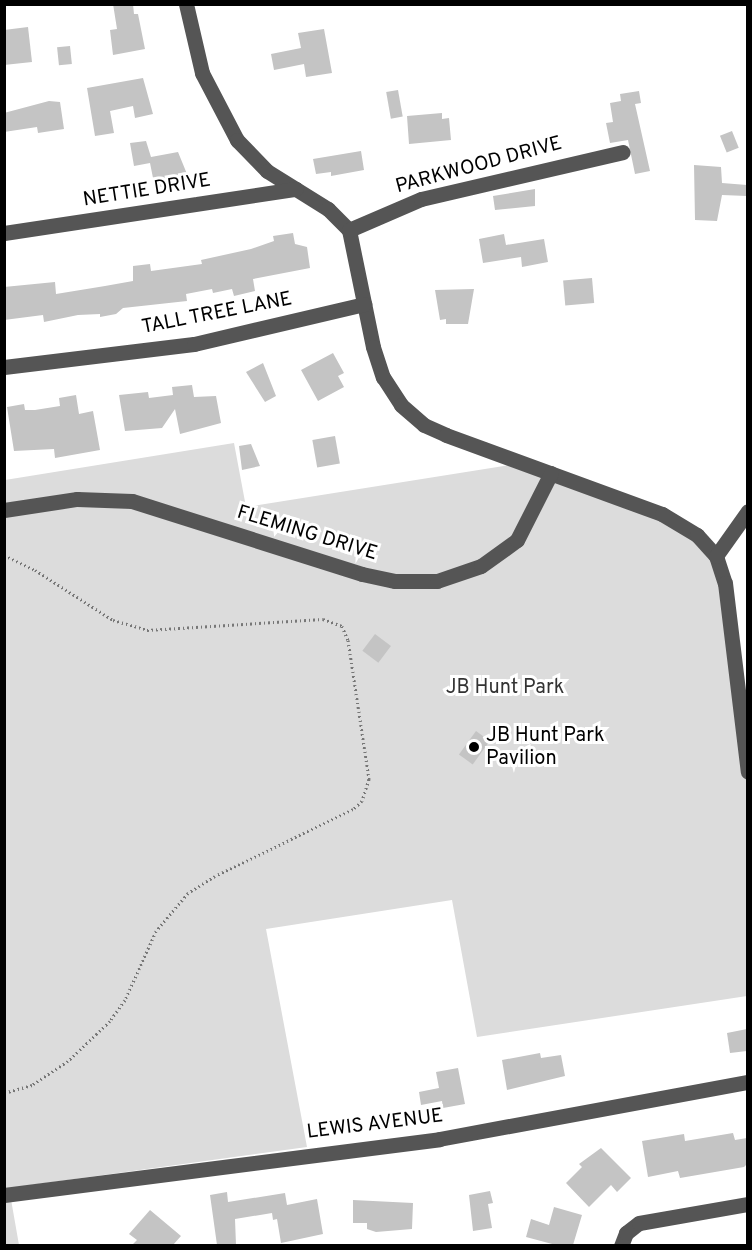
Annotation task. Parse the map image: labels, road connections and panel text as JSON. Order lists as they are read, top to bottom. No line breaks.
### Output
{"streets":{"street":["PARKWOOD DRIVE","NETTIE DRIVE","TALL TREE LANE","FLEMING DRIVE","LEWIS AVENUE"]},"parks":["JB Hunt Park"],"places":["JB Hunt Park Pavilion"]}
